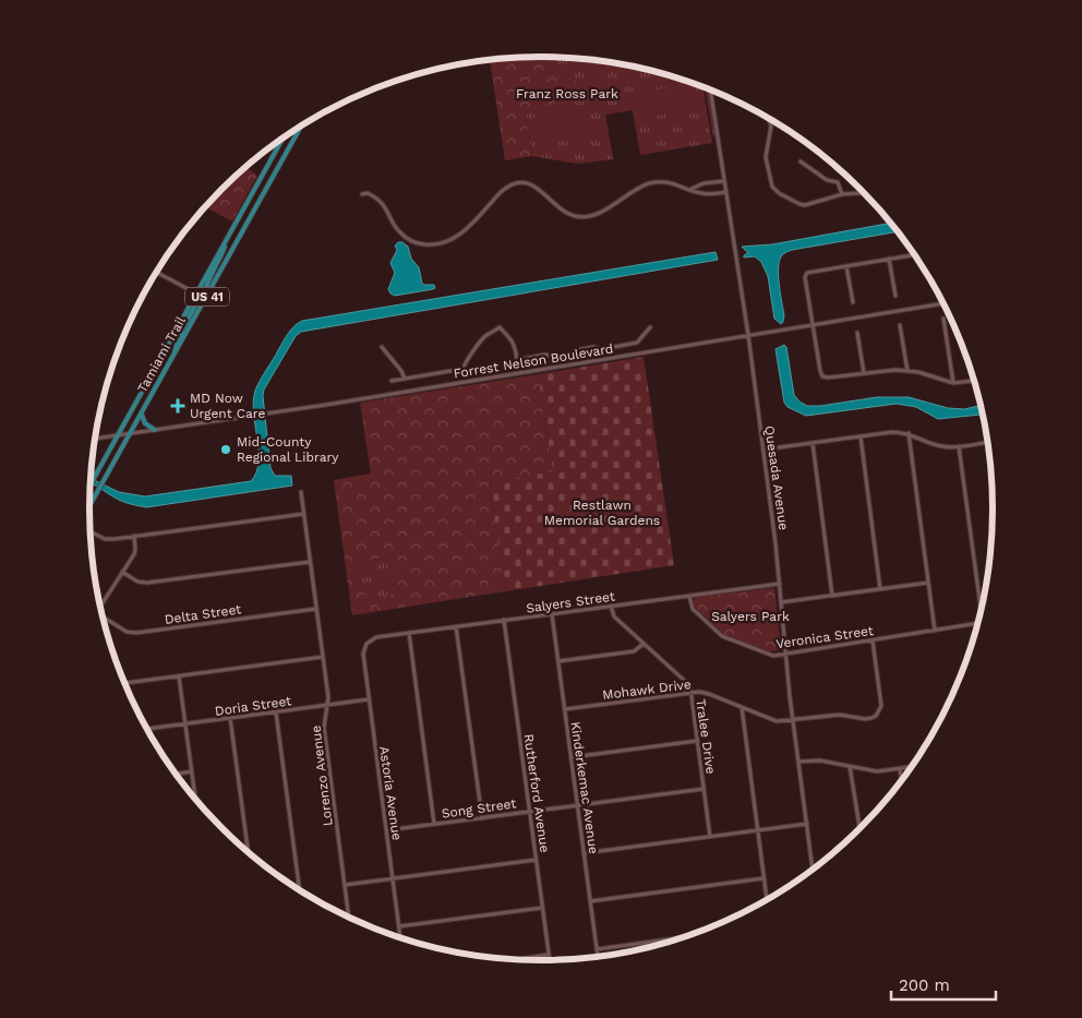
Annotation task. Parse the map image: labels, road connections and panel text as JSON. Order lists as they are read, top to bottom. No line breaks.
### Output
{"streets":{"main road":["US 41","Tamiami Trail"],"street":["Forrest Nelson Boulevard","Quesada Avenue","Salyers Street","Delta Street","Veronica Street","Mohawk Drive","Doria Street","Tralee Drive","Lorenzo Avenue","Kinderkemac Avenue","Astoria Avenue","Rutherford Avenue","Song Street"]},"crossings":[["Tamiami Trail","Forrest Nelson Boulevard"],["Forrest Nelson Boulevard","Quesada Avenue"],["Quesada Avenue","Salyers Street"],["Quesada Avenue","Veronica Street"],["Quesada Avenue","Mohawk Drive"],["Salyers Street","Veronica Street"],["Salyers Street","Tralee Drive"],["Salyers Street","Kinderkemac Avenue"],["Salyers Street","Astoria Avenue"],["Salyers Street","Rutherford Avenue"],["Delta Street","Lorenzo Avenue"],["Veronica Street","Mohawk Drive"],["Mohawk Drive","Tralee Drive"],["Mohawk Drive","Kinderkemac Avenue"],["Doria Street","Lorenzo Avenue"],["Doria Street","Astoria Avenue"],["Tralee Drive","Song Street"],["Kinderkemac Avenue","Song Street"],["Astoria Avenue","Song Street"],["Rutherford Avenue","Song Street"]],"parks":["Franz Ross Park","Restlawn Memorial Gardens","Salyers Park"],"places":{"health":["MD Now Urgent Care"],"other":["Mid-County Regional Library"]},"scale_bar":"200 m"}
